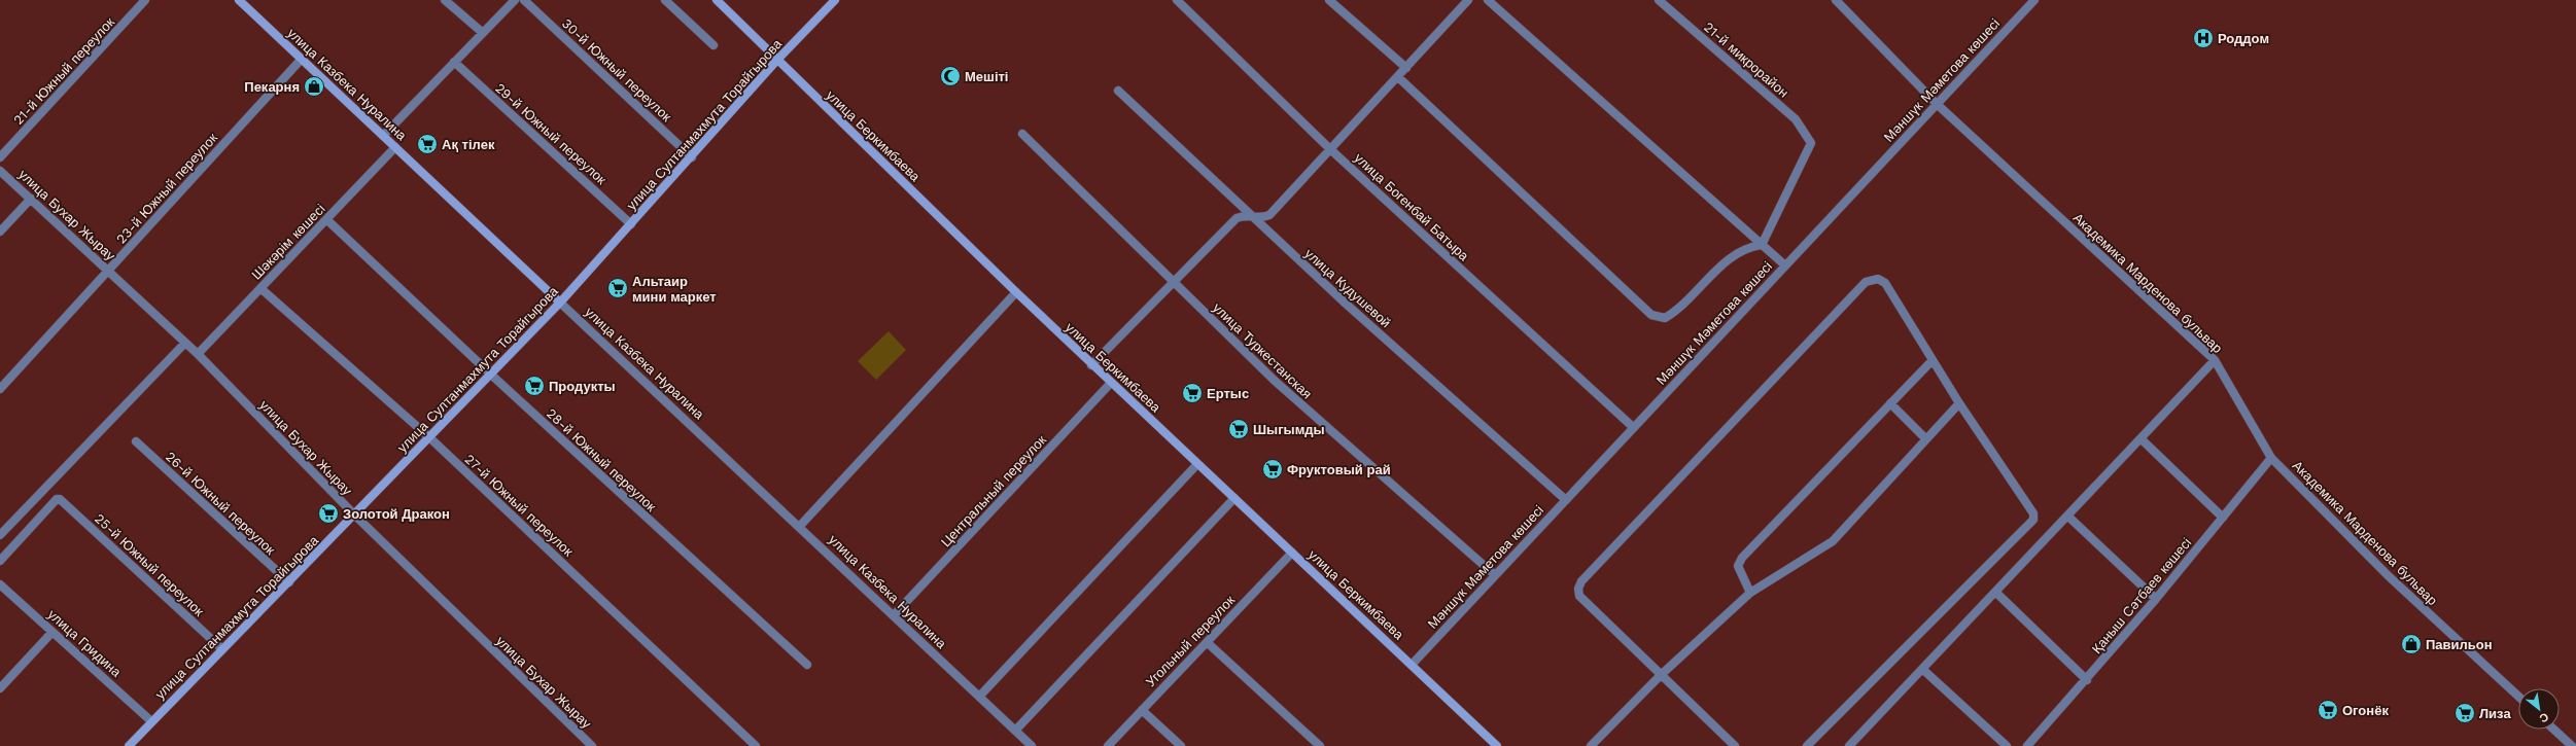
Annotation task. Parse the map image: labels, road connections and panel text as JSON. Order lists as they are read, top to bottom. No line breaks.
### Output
{"streets":{"street":["21-й микрорайон","30-й Южный переулок","21-й Южный переулок","Мәншүк Мәметова көшесі","улица Казбека Нуралина","улица Султанмахмута Торайгырова","29-й Южный переулок","улица Беркимбаева","23-й Южный переулок","улица Богенбай Батыра","улица Бухар Жырау","Шәкәрім көшесі","Академика Марденова бульвар","улица Кудушевой","улица Туркестанская","28-й Южный переулок","Центральный переулок","26-й Южный переулок","27-й Южный переулок","25-й Южный переулок","Қаныш Сәтбаев көшесі","Угольный переулок","улица Гридина"]},"crossings":[["30-й Южный переулок","улица Султанмахмута Торайгырова"],["Мәншүк Мәметова көшесі","улица Беркимбаева"],["Мәншүк Мәметова көшесі","улица Богенбай Батыра"],["Мәншүк Мәметова көшесі","Академика Марденова бульвар"],["Мәншүк Мәметова көшесі","улица Кудушевой"],["Мәншүк Мәметова көшесі","улица Туркестанская"],["улица Казбека Нуралина","улица Султанмахмута Торайгырова"],["улица Казбека Нуралина","23-й Южный переулок"],["улица Казбека Нуралина","Шәкәрім көшесі"],["улица Казбека Нуралина","Центральный переулок"],["улица Султанмахмута Торайгырова","29-й Южный переулок"],["улица Султанмахмута Торайгырова","улица Беркимбаева"],["улица Султанмахмута Торайгырова","улица Бухар Жырау"],["улица Султанмахмута Торайгырова","28-й Южный переулок"],["улица Султанмахмута Торайгырова","26-й Южный переулок"],["улица Султанмахмута Торайгырова","27-й Южный переулок"],["улица Султанмахмута Торайгырова","25-й Южный переулок"],["улица Султанмахмута Торайгырова","улица Гридина"],["улица Беркимбаева","Центральный переулок"],["улица Беркимбаева","Угольный переулок"],["23-й Южный переулок","улица Бухар Жырау"],["улица Бухар Жырау","Шәкәрім көшесі"],["Шәкәрім көшесі","28-й Южный переулок"],["Шәкәрім көшесі","27-й Южный переулок"],["Академика Марденова бульвар","Қаныш Сәтбаев көшесі"]],"places":{"hospital":["Роддом"],"mosque":["Мешіті"],"shop":["Пекарня","Павильон"],"supermarket":["Ақ тілек","Альтаир мини маркет","Продукты","Ертыс","Шыгымды","Фруктовый рай","Золотой Дракон","Огонёк","Лиза"]},"north":"bottom right"}
